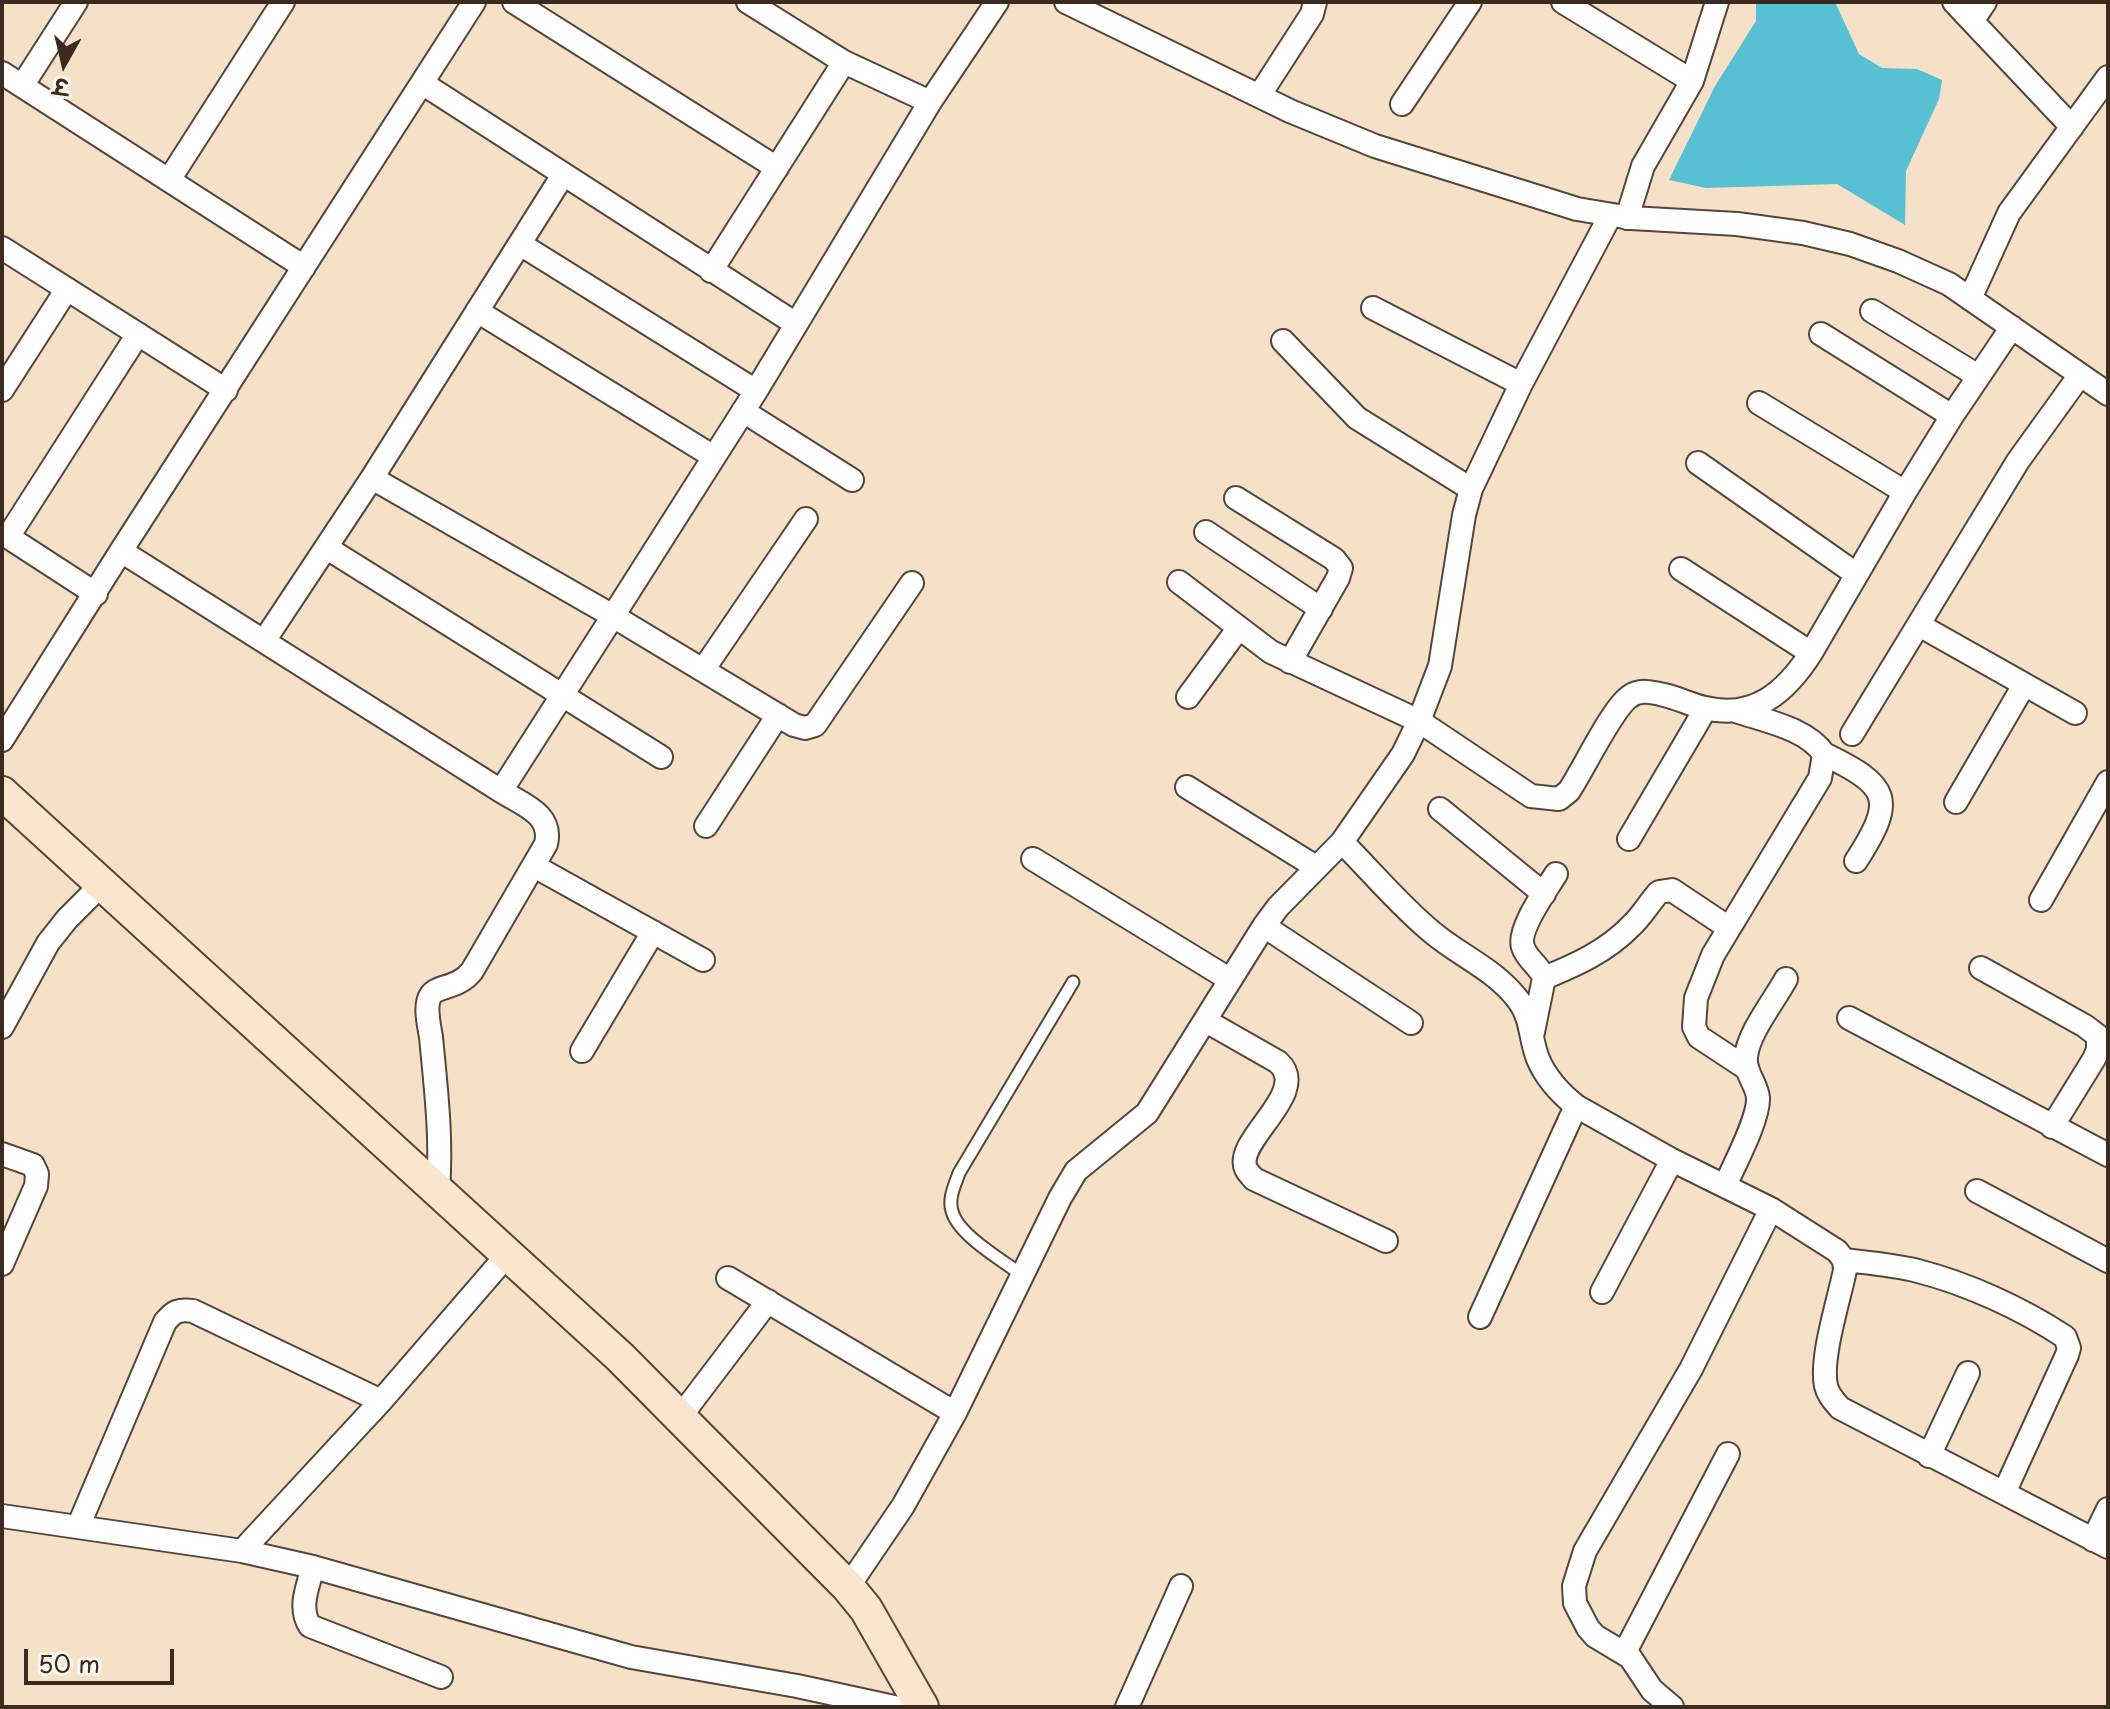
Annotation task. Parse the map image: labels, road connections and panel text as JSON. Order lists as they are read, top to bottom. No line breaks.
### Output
{"scale_bar":"50 m","north":"bottom"}
